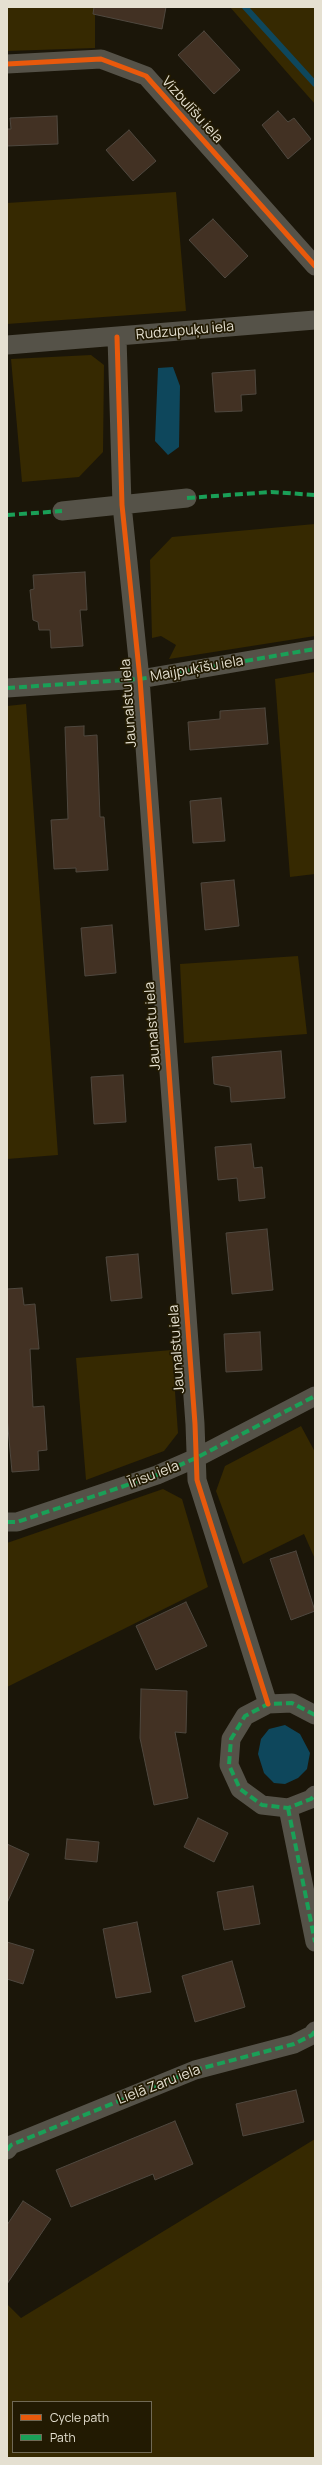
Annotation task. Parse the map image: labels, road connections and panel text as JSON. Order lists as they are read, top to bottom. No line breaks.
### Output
{"streets":{"street":["Vizbulīšu iela","Rudzupuķu iela","Maijpuķīšu iela","Jaunalstu iela","Īrisu iela","Lielā Zaru iela"]},"crossings":[["Rudzupuķu iela","Jaunalstu iela"],["Maijpuķīšu iela","Jaunalstu iela"],["Jaunalstu iela","Īrisu iela"]],"legend":["Cycle path","Path"]}
